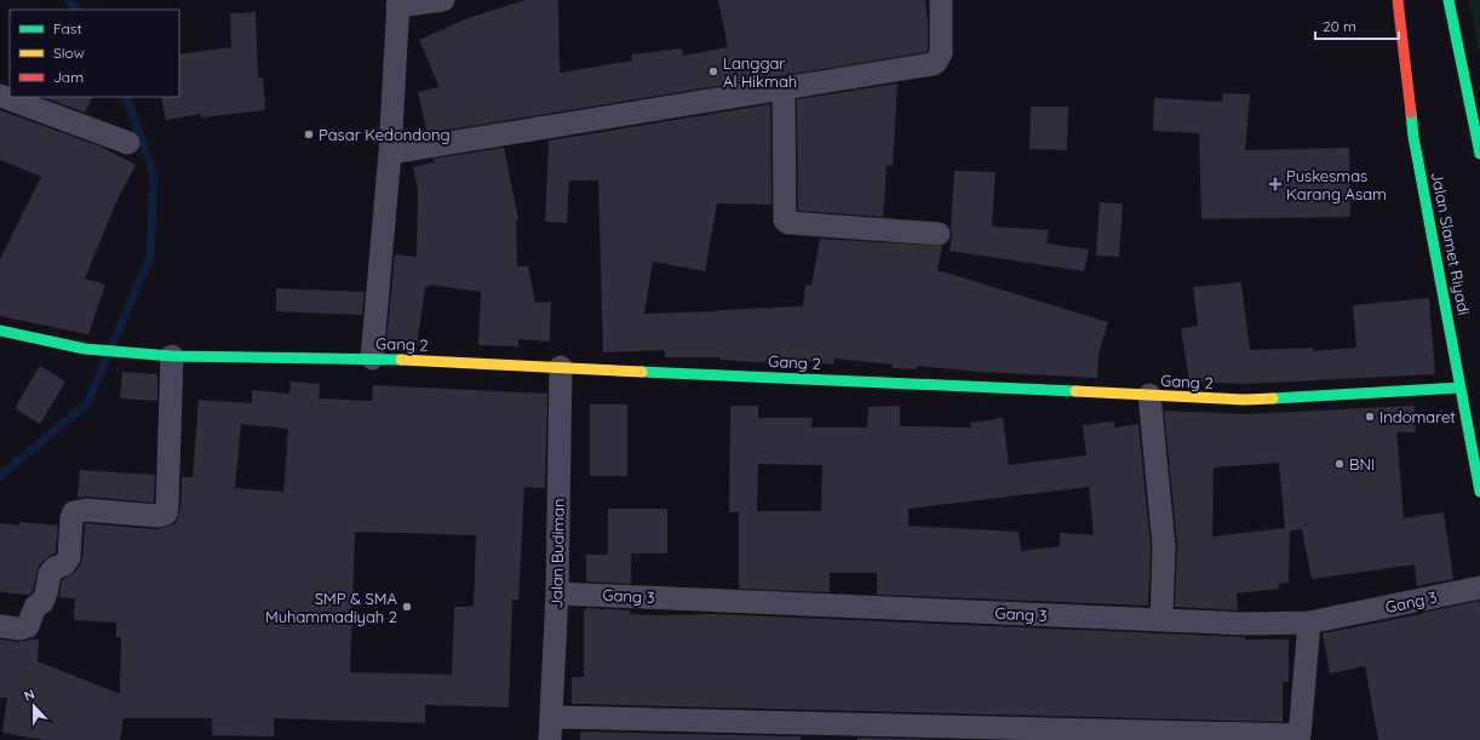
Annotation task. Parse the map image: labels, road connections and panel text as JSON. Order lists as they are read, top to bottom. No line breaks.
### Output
{"streets":{"main road":["Jalan Slamet Riyadi","Gang 2"],"street":["Jalan Budiman","Gang 3"]},"crossings":[["Jalan Slamet Riyadi","Gang 2"],["Gang 2","Jalan Budiman"],["Jalan Budiman","Gang 3"]],"places":{"other":["Langgar Al Hikmah","Pasar Kedondong","Indomaret","BNI","SMP & SMA Muhammadiyah 2"],"health":["Puskesmas Karang Asam"]},"legend":["Fast","Slow","Jam"],"scale_bar":"20 m","north":"top"}
